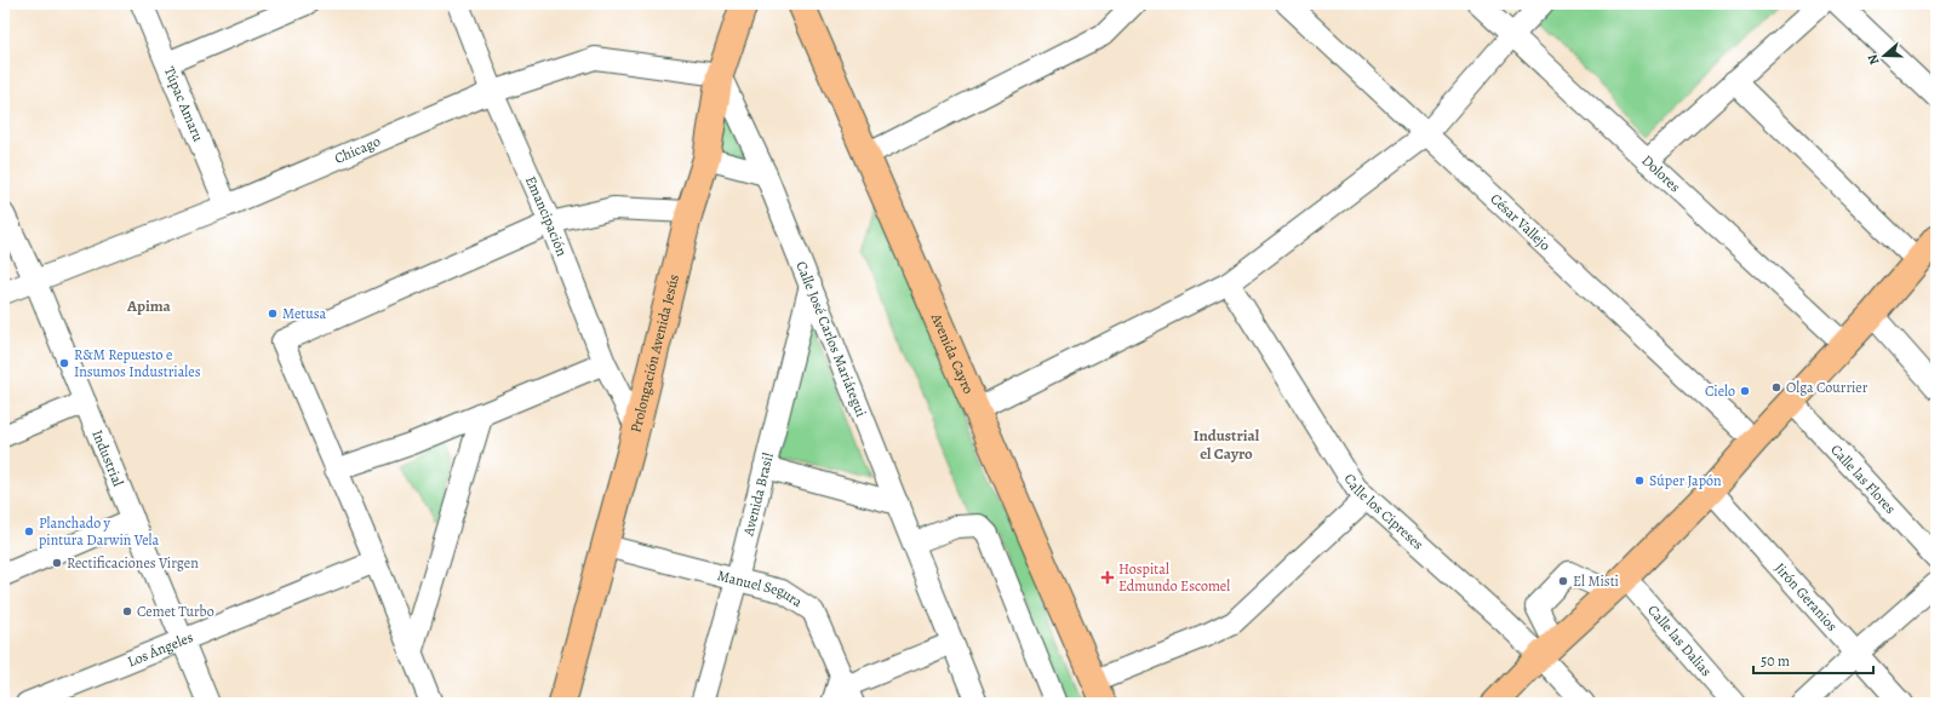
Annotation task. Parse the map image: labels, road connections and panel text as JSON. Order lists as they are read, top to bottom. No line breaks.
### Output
{"streets":{"main road":["Prolongación Avenida Jesús","Avenida Cayro"],"street":["Túpac Amaru","Chicago","Dolores","Emancipación","César Vallejo","Calle José Carlos Mariátegui","Industrial","Calle las Flores","Avenida Brasil","Calle los Cipreses","Manuel Segura","Jirón Geranios","Calle las Dalias","Los Ángeles"]},"crossings":[["Túpac Amaru","Chicago"],["Chicago","Emancipación"],["Chicago","Calle José Carlos Mariátegui"],["Chicago","Prolongación Avenida Jesús"],["Chicago","Industrial"],["Emancipación","Prolongación Avenida Jesús"],["Calle José Carlos Mariátegui","Prolongación Avenida Jesús"],["Calle José Carlos Mariátegui","Avenida Brasil"],["Prolongación Avenida Jesús","Manuel Segura"],["Industrial","Los Ángeles"],["Avenida Brasil","Manuel Segura"]],"districts":["Apima","Industrial el Cayro"],"places":{"other":["Metusa","R&M Repuesto e Insumos Industriales","Olga Courrier","Cielo","Súper Japón","Planchado y pintura Darwin Vela","Rectificaciones Virgen","El Misti","Cemet Turbo"],"health":["Hospital Edmundo Escomel"]},"scale_bar":"50 m","north":"left"}
